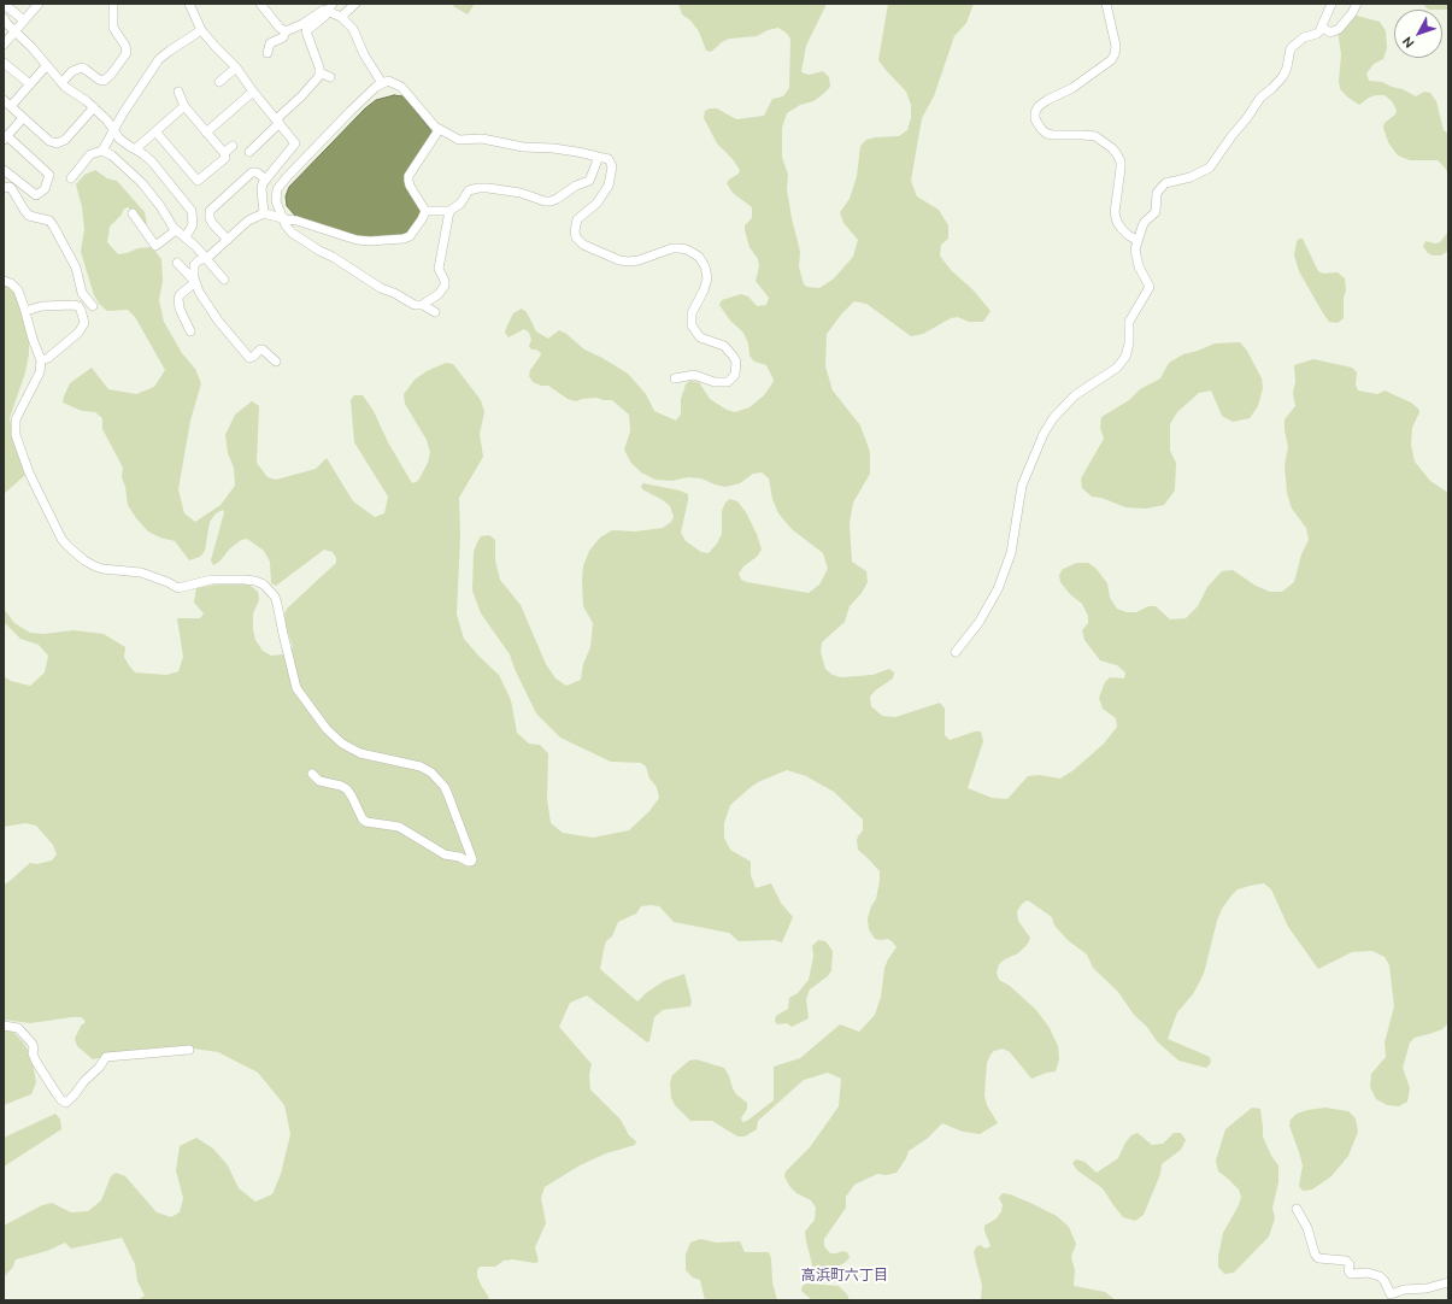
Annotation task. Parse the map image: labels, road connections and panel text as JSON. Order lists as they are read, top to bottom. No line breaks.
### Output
{"districts":["高浜町六丁目"],"north":"bottom left"}
